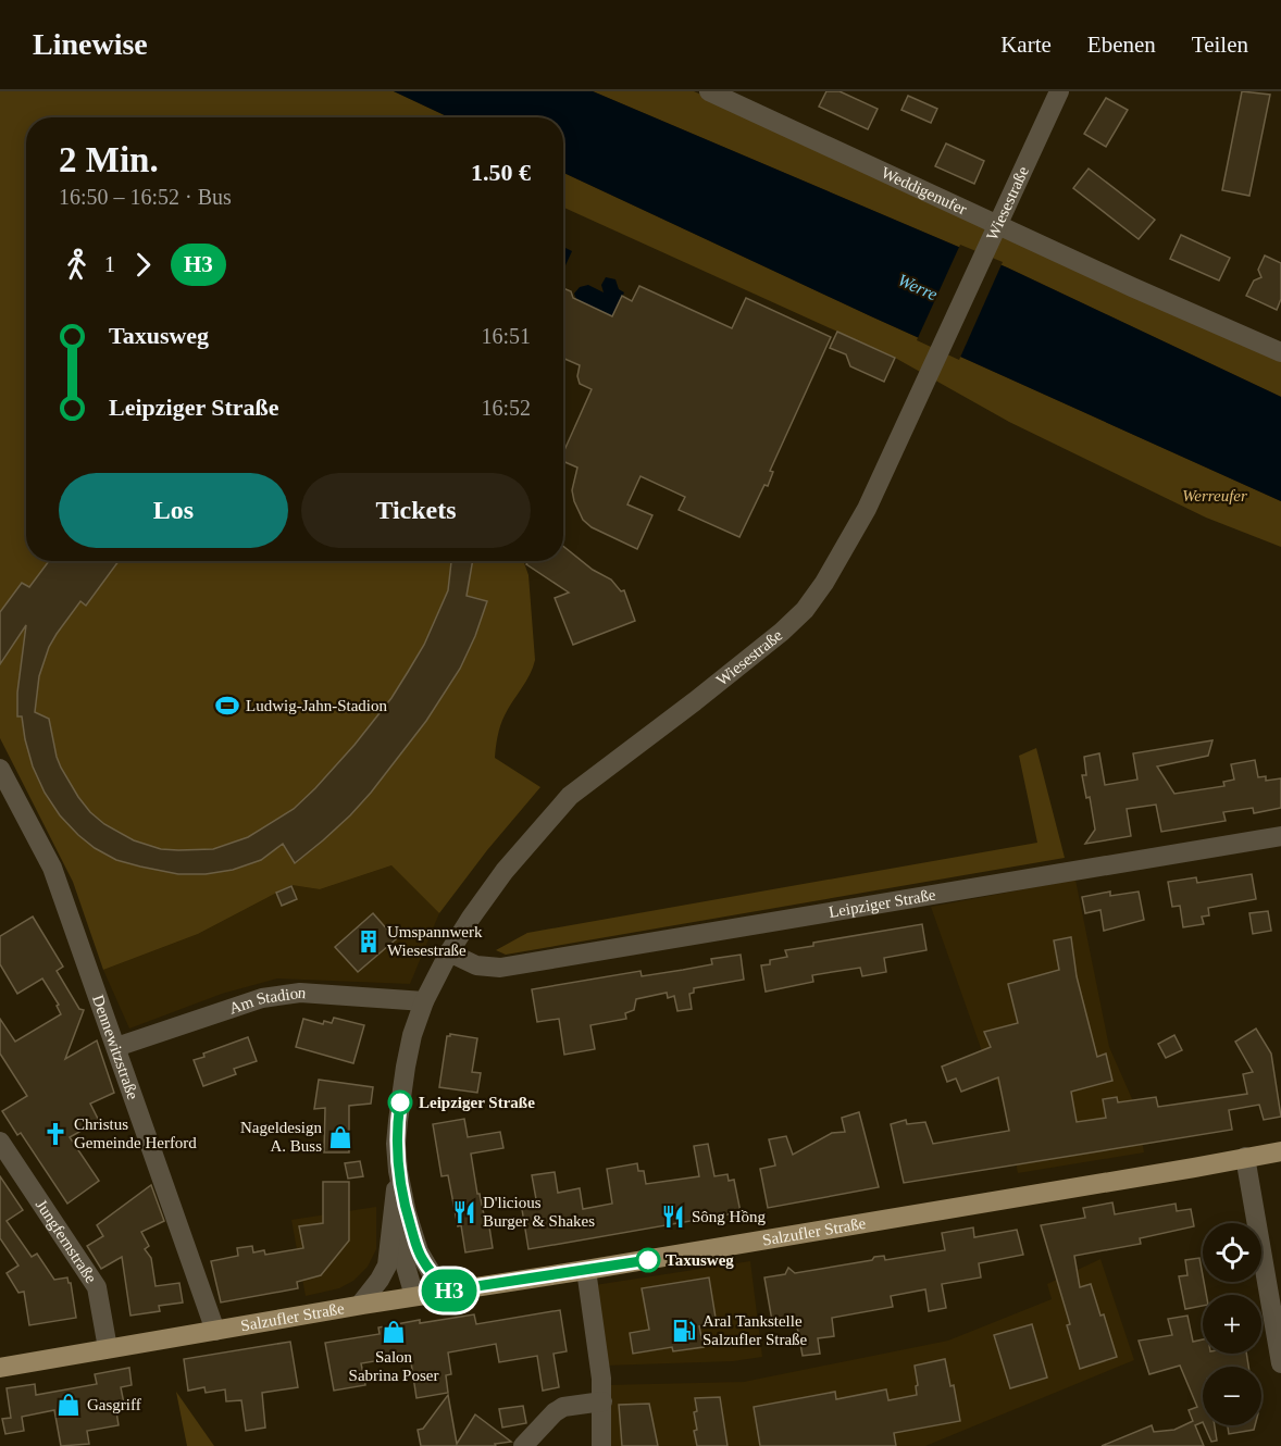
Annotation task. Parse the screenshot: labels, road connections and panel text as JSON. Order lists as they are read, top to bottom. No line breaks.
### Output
{"streets":{"main road":["Salzufler Straße"],"street":["Weddigenufer","Wiesestraße","Leipziger Straße","Am Stadion","Dennewitzstraße","Jungfernstraße"]},"crossings":[["Weddigenufer","Wiesestraße"],["Wiesestraße","Leipziger Straße"],["Wiesestraße","Am Stadion"],["Wiesestraße","Salzufler Straße"],["Am Stadion","Dennewitzstraße"],["Dennewitzstraße","Salzufler Straße"],["Salzufler Straße","Jungfernstraße"]],"water":["Werre"],"parks":["Werreufer"],"places":{"sports":["Ludwig-Jahn-Stadion"],"building":["Umspannwerk Wiesestraße"],"other":["Leipziger Straße","Taxusweg"],"church":["Christus Gemeinde Herford"],"shop":["Nageldesign A. Buss","Salon Sabrina Poser","Gasgriff"],"restaurant":["D'licious Burger & Shakes","Sông Hồng"],"fuel station":["Aral Tankstelle Salzufler Straße"]},"lines":["bus line H3"],"page":{"header":"Linewise","nav":["Karte","Ebenen","Teilen"],"on_map":"H3","heading":["2 Min.","16:50 – 16:52 · Bus","1.50 €"],"legs":["1","H3"],"list":[{"name":"Taxusweg","value":"16:51"},{"name":"Leipziger Straße","value":"16:52"}],"buttons":["Los","Tickets"],"map_buttons":["+","−"]}}
